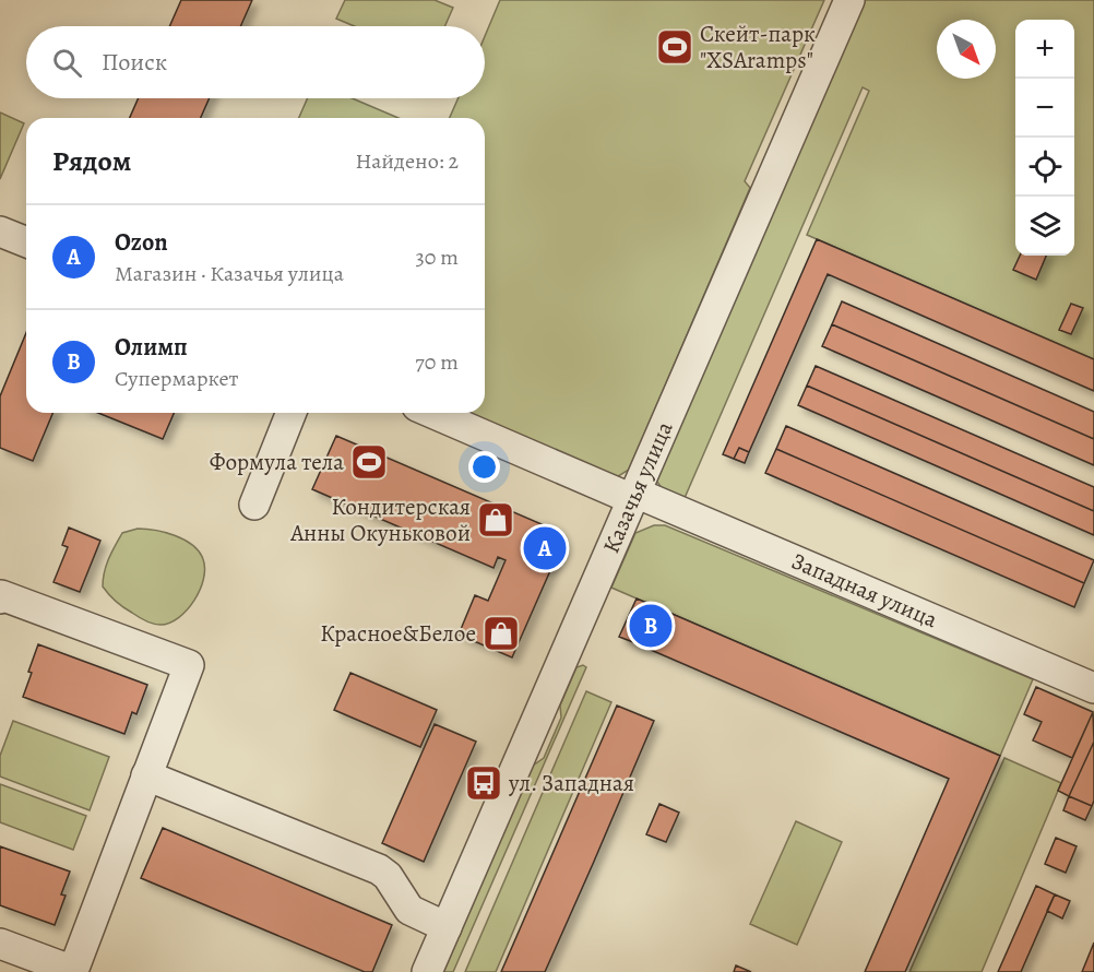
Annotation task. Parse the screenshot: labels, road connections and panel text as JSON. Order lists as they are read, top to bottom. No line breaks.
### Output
{"streets":{"street":["Казачья улица","Западная улица"]},"crossings":[["Казачья улица","Западная улица"]],"places":{"sports":["Скейт-парк \"XSAramps\"","Формула тела"],"shop":["Кондитерская Анны Окуньковой","Красное&Белое"],"bus stop":["ул. Западная"]},"north":"bottom right","page":{"map_buttons":["+","−"],"search":"Поиск","heading":["Рядом","Найдено: 2"],"list":[{"mark":"A","name":"Ozon","note":"Магазин · Казачья улица","value":"30 m"},{"mark":"B","name":"Олимп","note":"Супермаркет","value":"70 m"}],"pins":["A","B"]}}
